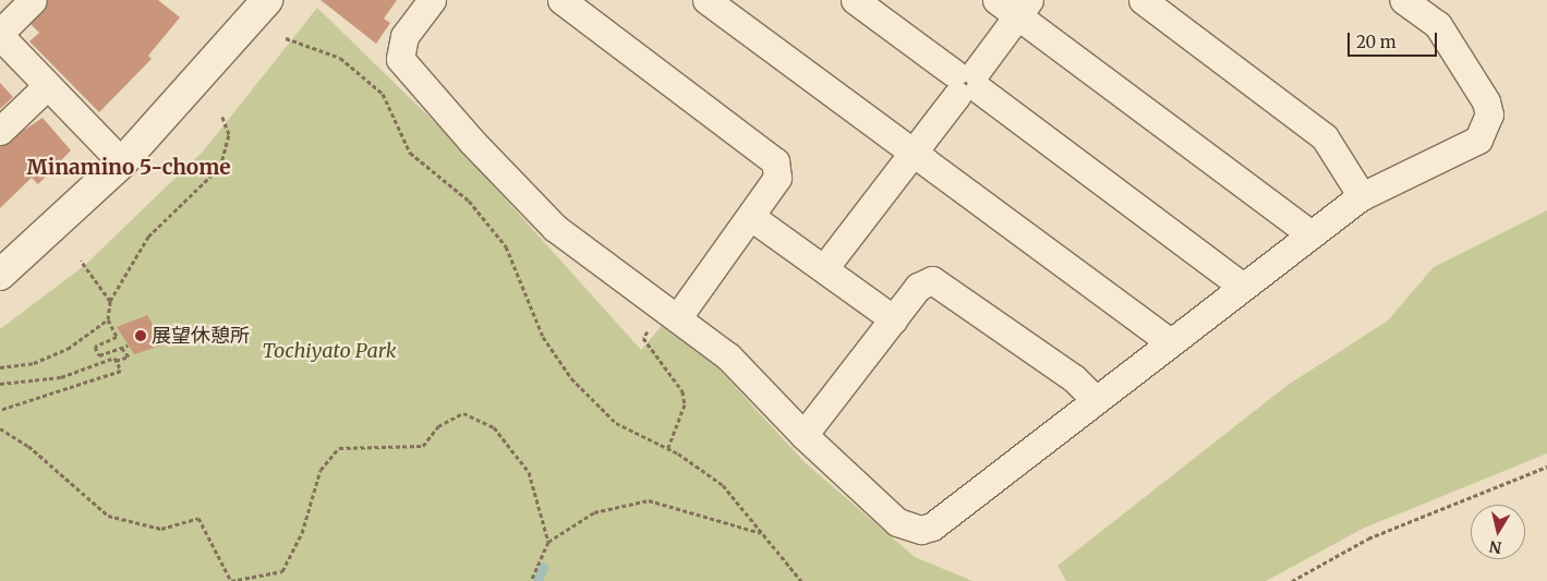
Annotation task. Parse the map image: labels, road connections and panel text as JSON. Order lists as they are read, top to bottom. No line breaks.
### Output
{"districts":["Minamino 5-chome"],"parks":["Tochiyato Park"],"places":["展望休憩所"],"scale_bar":"20 m","north":"bottom"}
